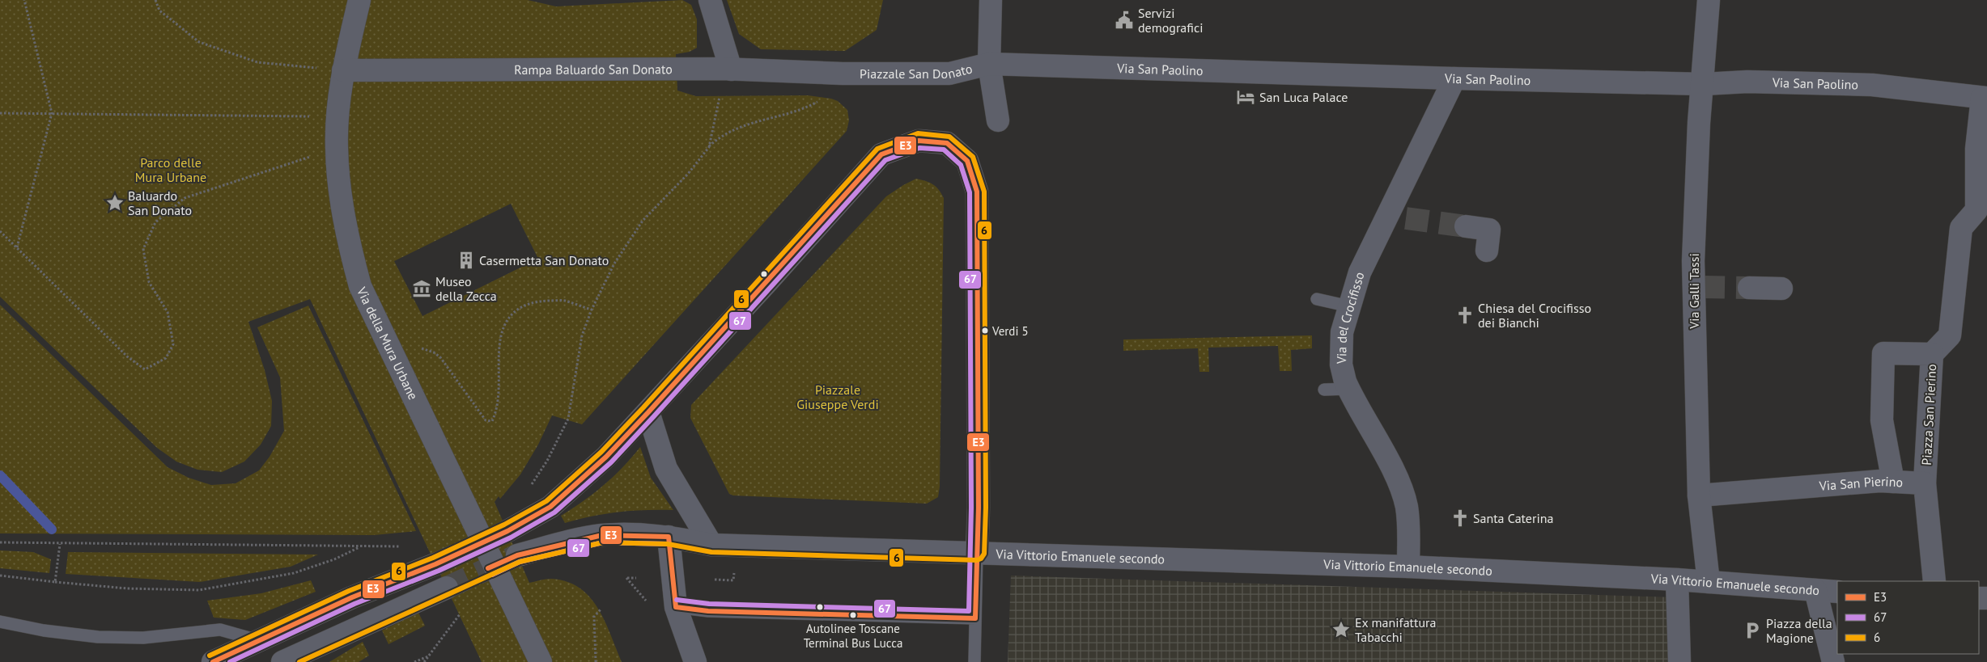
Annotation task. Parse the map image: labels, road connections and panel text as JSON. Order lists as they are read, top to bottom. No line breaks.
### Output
{"streets":{"street":["Rampa Baluardo San Donato","Via San Paolino","Piazzale San Donato","Via Galli Tassi","Via del Crocifisso","Via della Mura Urbane","Piazza San Pierino","Via San Pierino","Via Vittorio Emanuele secondo"]},"crossings":[["Rampa Baluardo San Donato","Piazzale San Donato"],["Rampa Baluardo San Donato","Via della Mura Urbane"],["Via San Paolino","Piazzale San Donato"],["Via San Paolino","Via Galli Tassi"],["Via San Paolino","Via del Crocifisso"],["Via Galli Tassi","Via San Pierino"],["Via Galli Tassi","Via Vittorio Emanuele secondo"],["Via del Crocifisso","Via Vittorio Emanuele secondo"],["Piazza San Pierino","Via San Pierino"]],"parks":["Parco delle Mura Urbane","Piazzale Giuseppe Verdi"],"places":{"public building":["Servizi demografici"],"hotel":["San Luca Palace"],"place":["Baluardo San Donato","Ex manifattura Tabacchi"],"building":["Casermetta San Donato"],"museum":["Museo della Zecca"],"church":["Chiesa del Crocifisso dei Bianchi","Santa Caterina"],"other":["Verdi 5","Autolinee Toscane Terminal Bus Lucca"],"parking":["Piazza della Magione"]},"lines":["transit line 6","transit line E3","transit line 67"],"legend":["E3","67","6"]}
